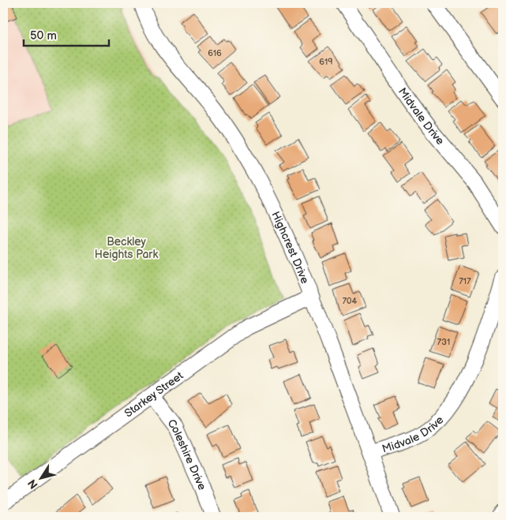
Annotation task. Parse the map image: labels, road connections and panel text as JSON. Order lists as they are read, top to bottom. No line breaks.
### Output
{"streets":{"street":["Midvale Drive","Highcrest Drive","Starkey Street","Coleshire Drive"]},"crossings":[["Midvale Drive","Highcrest Drive"],["Highcrest Drive","Starkey Street"],["Starkey Street","Coleshire Drive"]],"parks":["Beckley Heights Park"],"house_numbers":["616","619","717","704","731"],"scale_bar":"50 m","north":"bottom left"}
